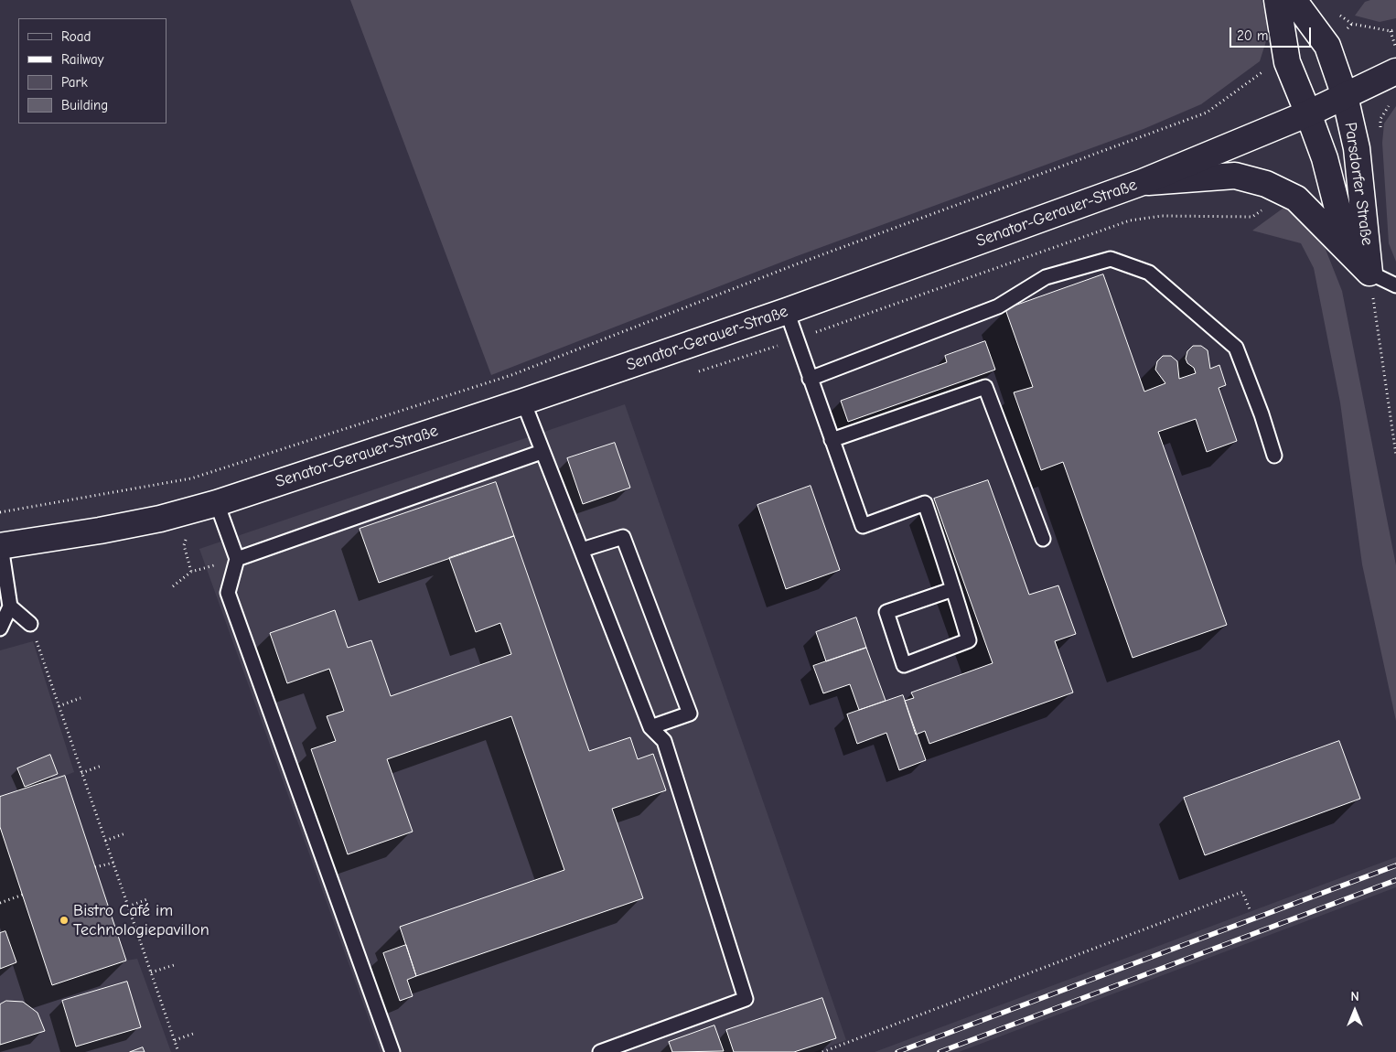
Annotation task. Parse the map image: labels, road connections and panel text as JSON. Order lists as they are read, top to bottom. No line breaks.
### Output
{"streets":{"street":["Parsdorfer Straße","Senator-Gerauer-Straße"]},"crossings":[["Parsdorfer Straße","Senator-Gerauer-Straße"]],"places":["Bistro Café im Technologiepavillon"],"legend":["Road","Railway","Park","Building"],"scale_bar":"20 m","north":"top"}
